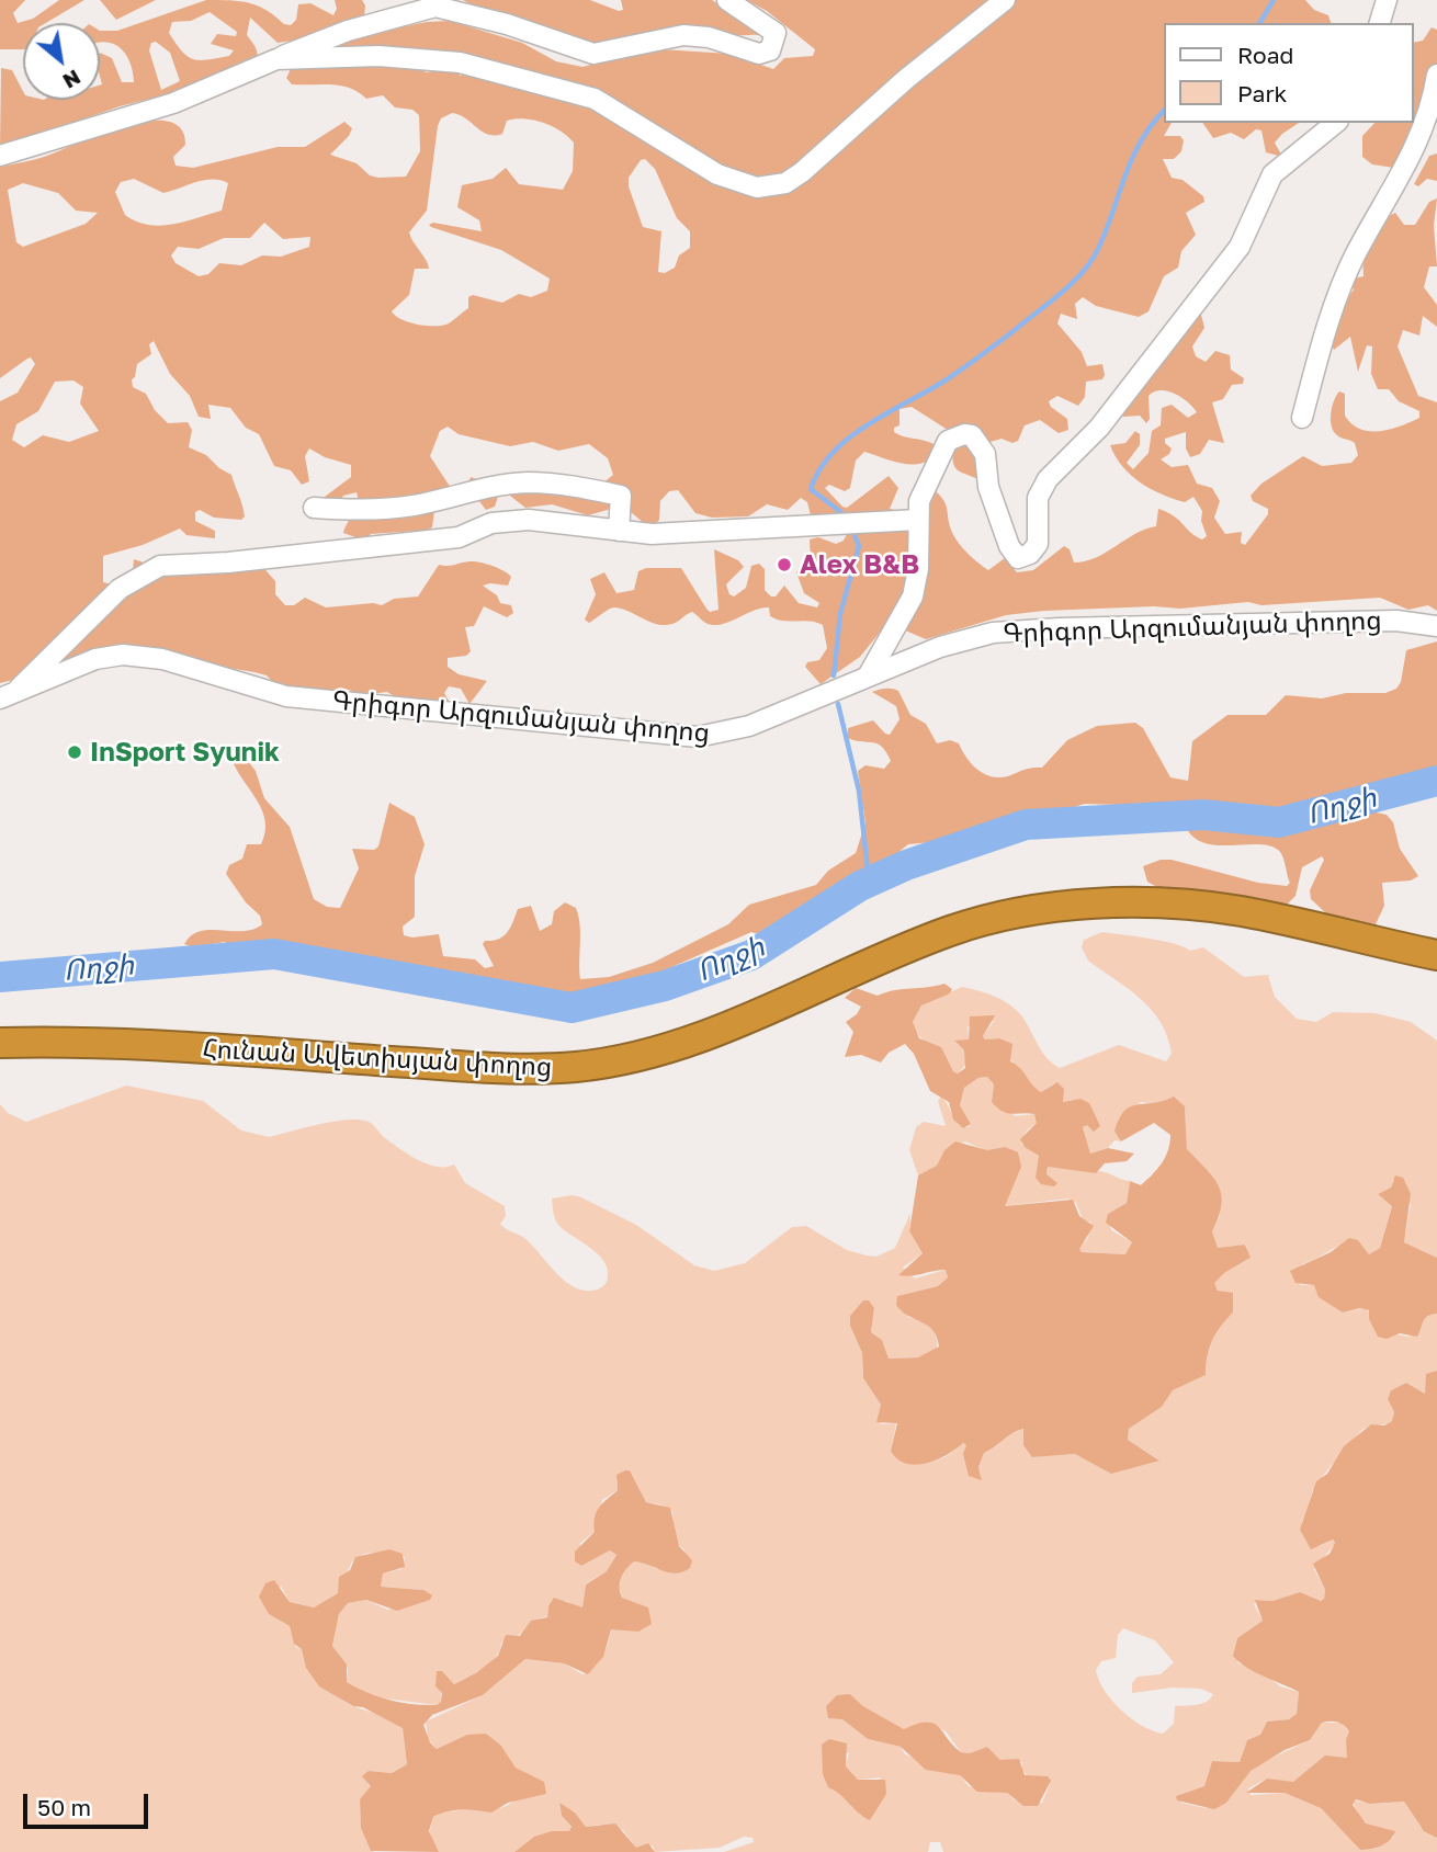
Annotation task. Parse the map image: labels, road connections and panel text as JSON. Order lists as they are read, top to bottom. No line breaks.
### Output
{"streets":{"highway":["Հունան Ավետիսյան փողոց"],"street":["Գրիգոր Արզումանյան փողոց"]},"water":["Ողջի"],"places":["Alex B&B","InSport Syunik"],"legend":["Road","Park"],"scale_bar":"50 m","north":"bottom right"}
